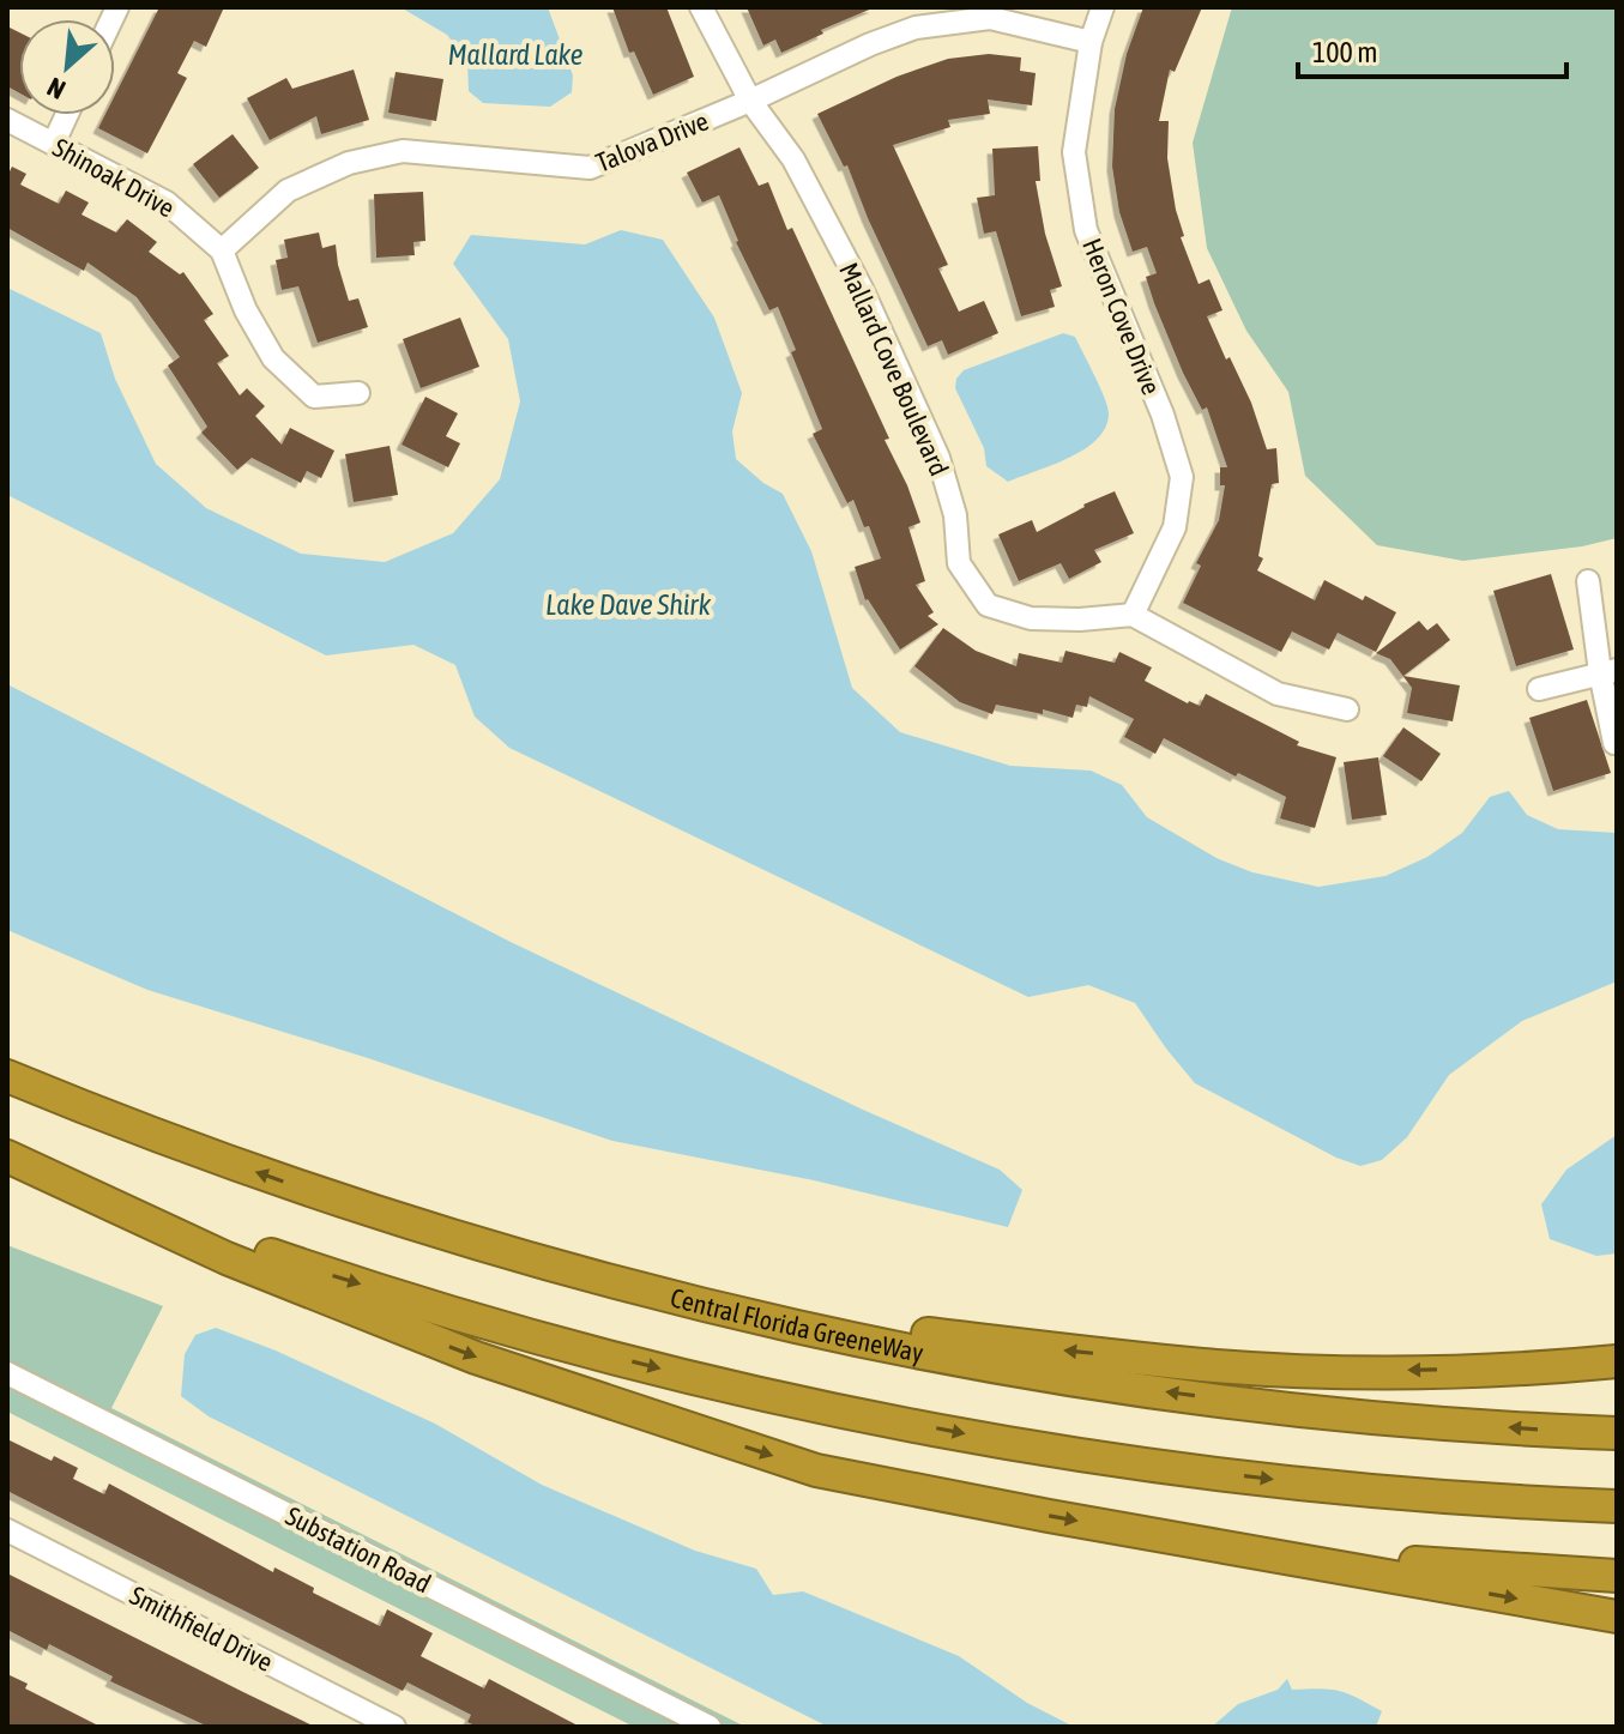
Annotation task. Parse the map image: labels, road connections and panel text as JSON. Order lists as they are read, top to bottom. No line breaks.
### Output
{"streets":{"highway":["Central Florida GreeneWay"],"street":["Talova Drive","Shinoak Drive","Heron Cove Drive","Mallard Cove Boulevard","Substation Road","Smithfield Drive"]},"crossings":[["Talova Drive","Shinoak Drive"],["Talova Drive","Heron Cove Drive"],["Talova Drive","Mallard Cove Boulevard"],["Heron Cove Drive","Mallard Cove Boulevard"]],"water":["Mallard Lake","Lake Dave Shirk"],"scale_bar":"100 m","north":"bottom left"}
